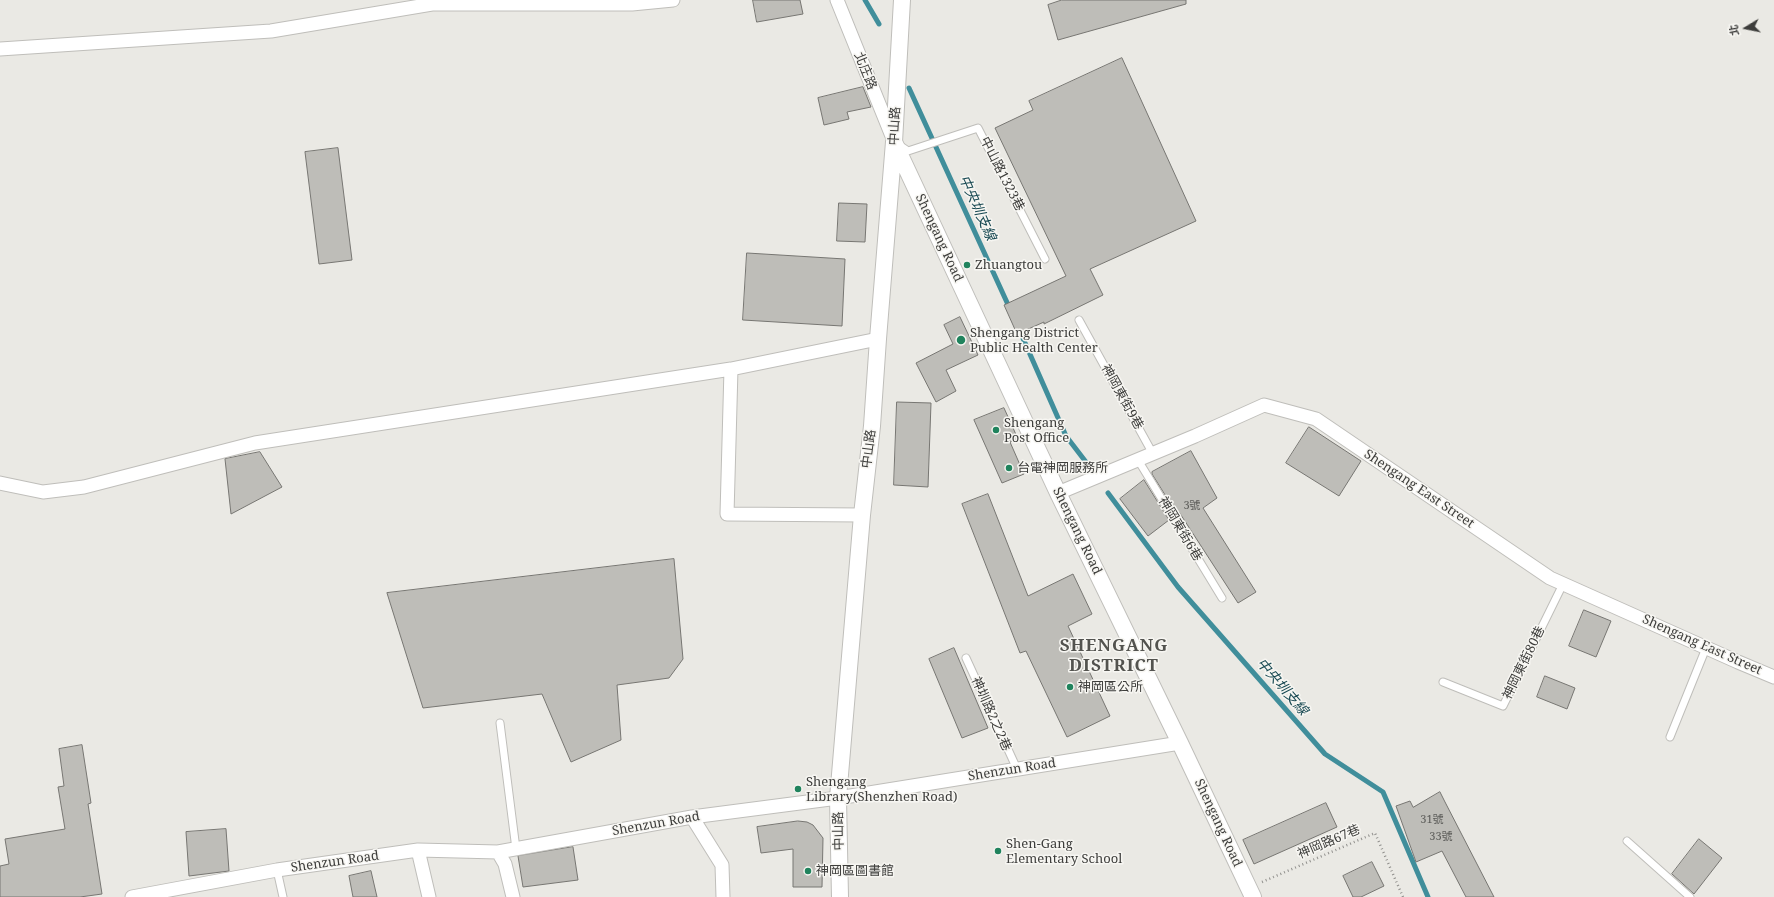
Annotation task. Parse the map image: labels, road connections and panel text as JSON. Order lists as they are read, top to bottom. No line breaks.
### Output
{"streets":{"street":["北庄路","中山路","Shengang Road","Shengang East Street","Shenzun Road"],"lane":["中山路1323巷","神岡東街9巷","神岡東街6巷","神岡東街80巷","神圳路2之2巷"],"path":["神岡路67巷"]},"crossings":[["北庄路","中山路"],["北庄路","中山路1323巷"],["北庄路","Shengang Road"],["中山路","中山路1323巷"],["中山路","Shengang Road"],["中山路","Shenzun Road"],["中山路1323巷","Shengang Road"],["Shengang Road","Shengang East Street"],["Shengang Road","Shenzun Road"],["Shengang Road","神岡路67巷"],["神岡東街9巷","Shengang East Street"],["Shengang East Street","神岡東街6巷"],["Shengang East Street","神岡東街80巷"],["神圳路2之2巷","Shenzun Road"]],"districts":["SHENGANG DISTRICT"],"water":["中央圳支線"],"places":["Zhuangtou","Shengang District Public Health Center","Shengang Post Office","台電神岡服務所","神岡區公所","Shengang Library(Shenzhen Road)","Shen-Gang Elementary School","神岡區圖書館"],"house_numbers":["3號","31號","33號"],"north":"left"}
